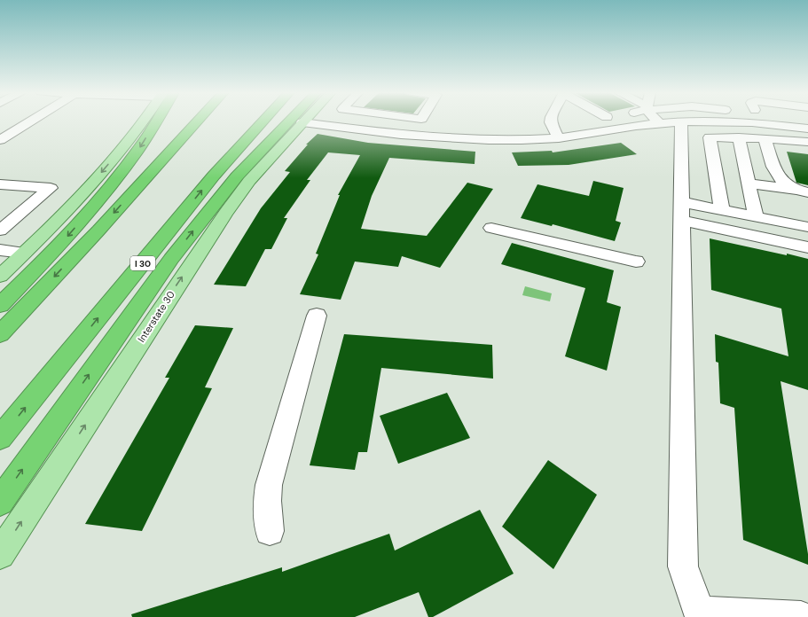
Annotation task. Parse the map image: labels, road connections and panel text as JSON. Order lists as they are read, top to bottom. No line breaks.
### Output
{"streets":{"highway":["I 30"],"main road":["Interstate 30"]}}
